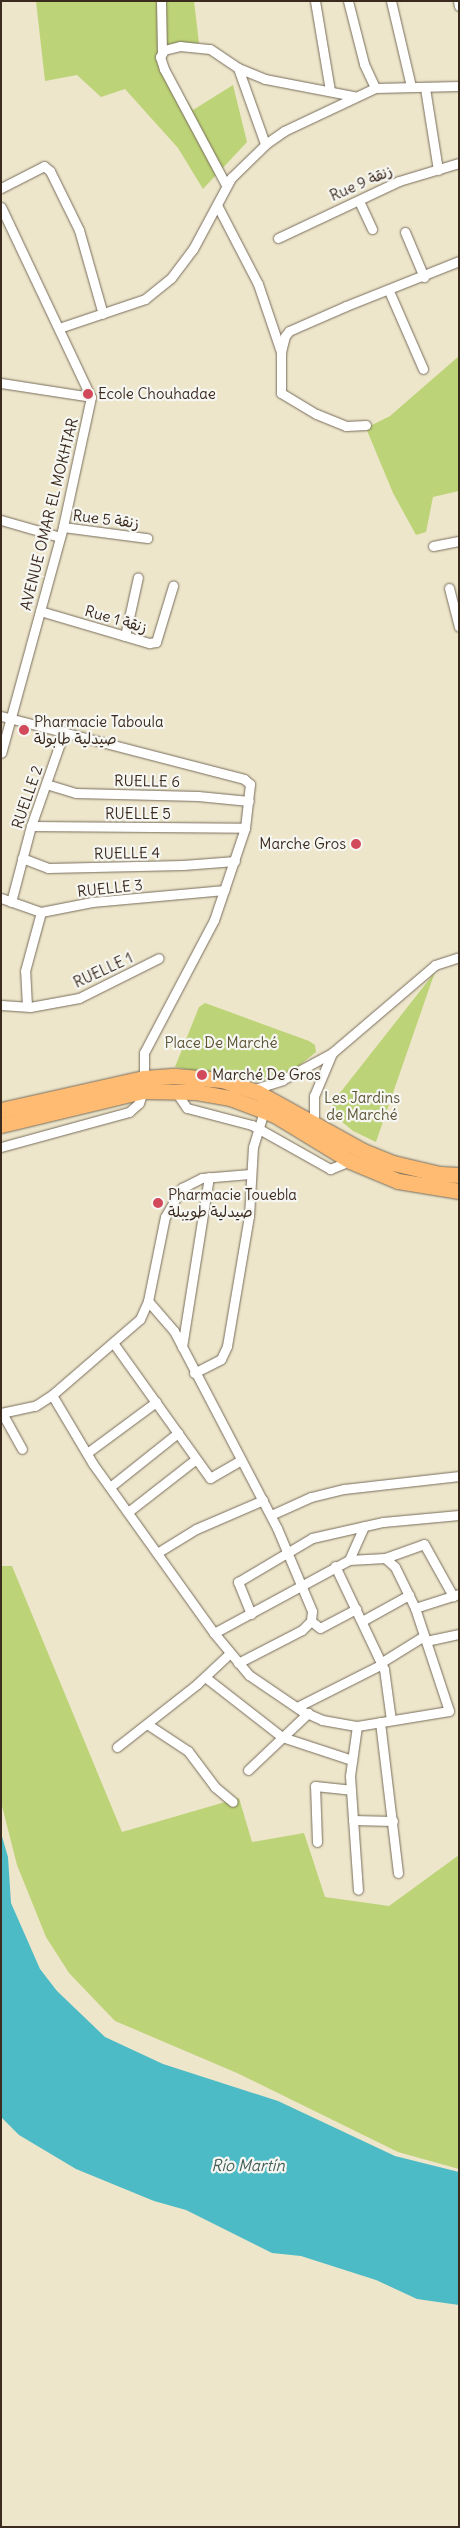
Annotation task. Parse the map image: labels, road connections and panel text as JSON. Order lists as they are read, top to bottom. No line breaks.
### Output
{"streets":{"street":["Rue 9 زنقة","AVENUE OMAR EL MOKHTAR","Rue 5 زنقة","Rue 1 زنقة","RUELLE 6","RUELLE 2","RUELLE 5","RUELLE 4","RUELLE 3","RUELLE 1"]},"crossings":[["AVENUE OMAR EL MOKHTAR","Rue 5 زنقة"],["AVENUE OMAR EL MOKHTAR","Rue 1 زنقة"],["RUELLE 6","RUELLE 2"],["RUELLE 2","RUELLE 5"],["RUELLE 2","RUELLE 4"],["RUELLE 2","RUELLE 3"]],"water":["Río Martín"],"parks":["Place De Marché","Les Jardins de Marché"],"places":["Ecole Chouhadae","Pharmacie Taboula صيدلية طابولة","Marche Gros","Marché De Gros","Pharmacie Touebla صيدلية طويبلة"]}
